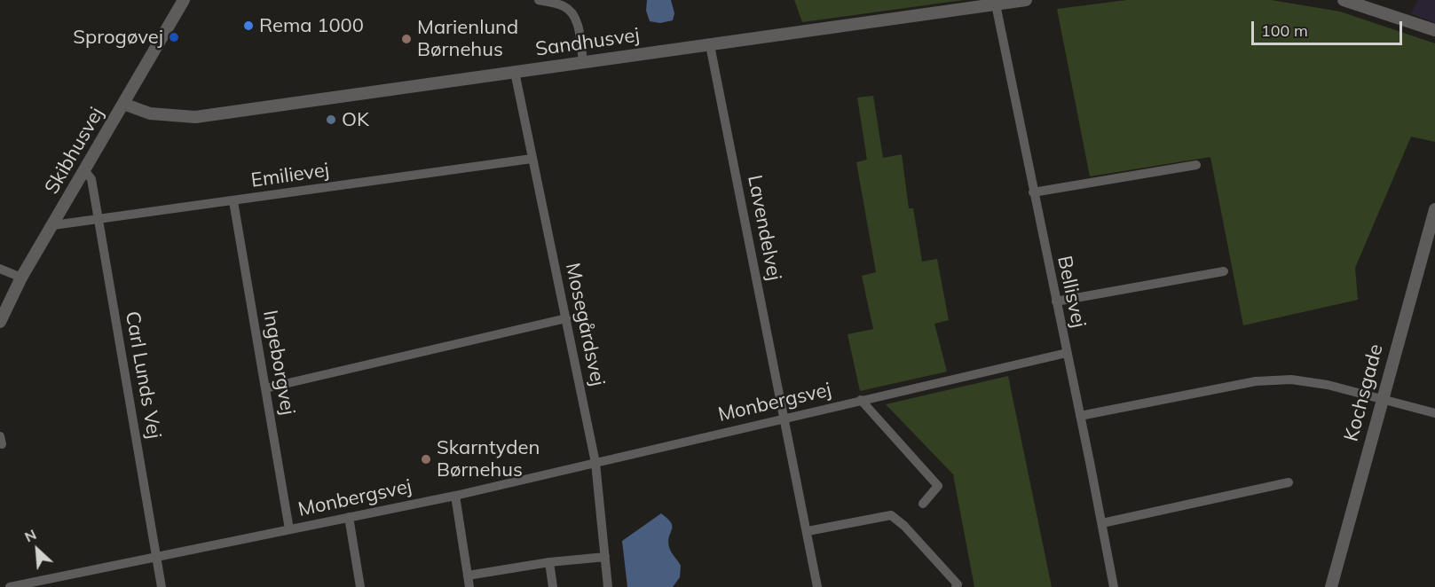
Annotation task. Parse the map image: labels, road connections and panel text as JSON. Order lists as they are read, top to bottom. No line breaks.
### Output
{"streets":{"street":["Sandhusvej","Skibhusvej","Emilievej","Lavendelvej","Bellisvej","Mosegårdsvej","Ingeborgvej","Carl Lunds Vej","Kochsgade","Monbergsvej"]},"crossings":[["Sandhusvej","Skibhusvej"],["Sandhusvej","Lavendelvej"],["Sandhusvej","Bellisvej"],["Sandhusvej","Mosegårdsvej"],["Skibhusvej","Emilievej"],["Skibhusvej","Carl Lunds Vej"],["Emilievej","Mosegårdsvej"],["Emilievej","Ingeborgvej"],["Emilievej","Carl Lunds Vej"],["Lavendelvej","Monbergsvej"],["Bellisvej","Monbergsvej"],["Mosegårdsvej","Monbergsvej"],["Ingeborgvej","Monbergsvej"],["Carl Lunds Vej","Monbergsvej"]],"places":["Rema 1000","Sprogøvej","Marienlund Børnehus","OK","Skarntyden Børnehus"],"scale_bar":"100 m","north":"top left"}
